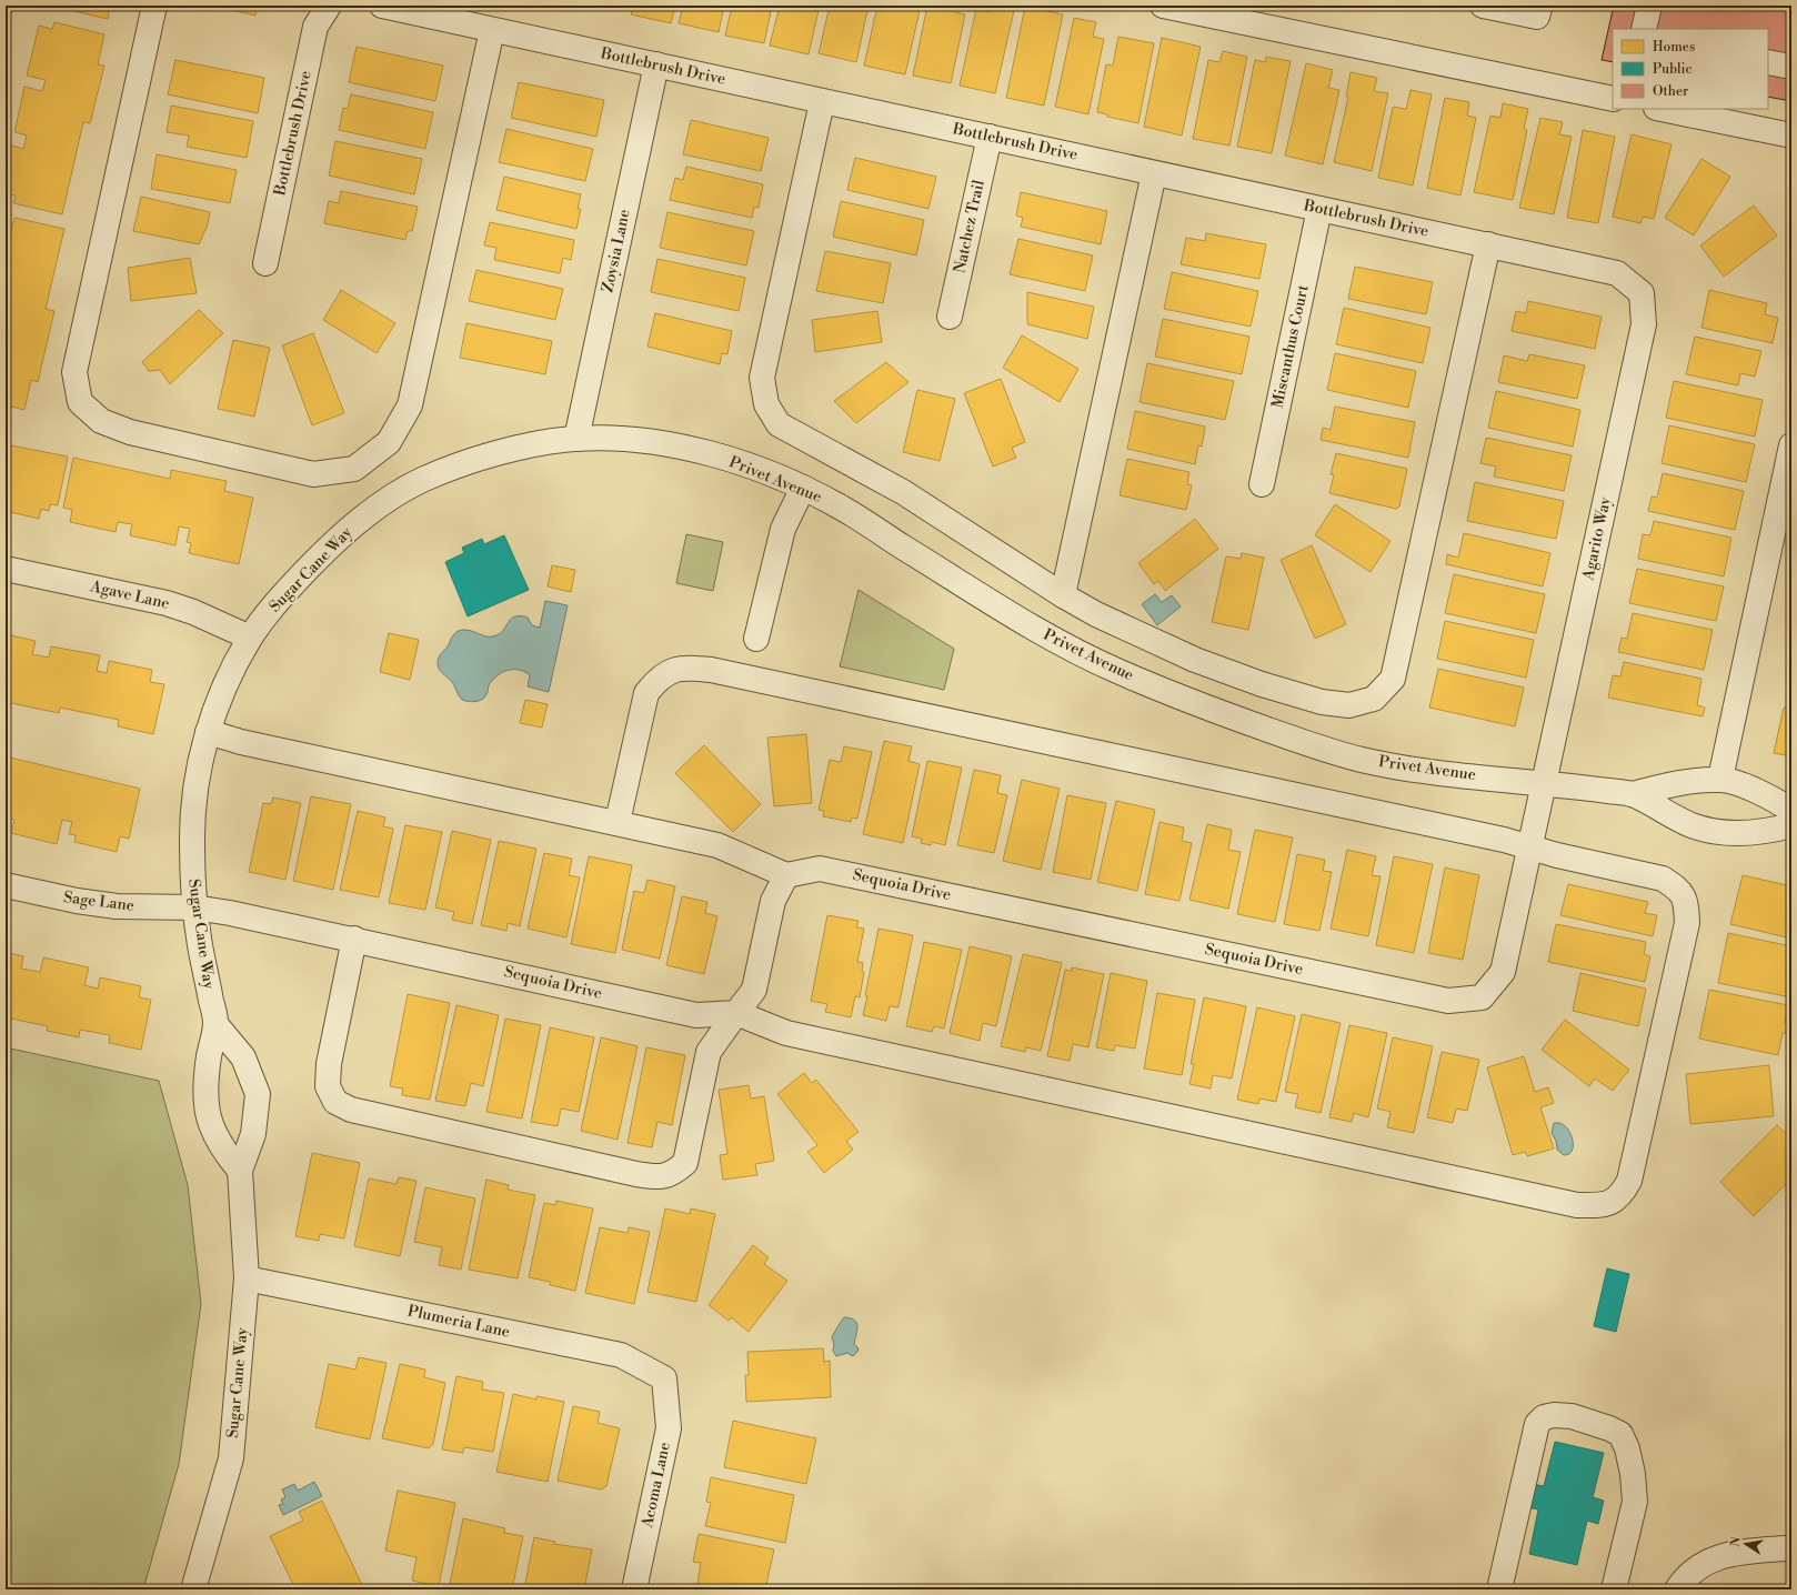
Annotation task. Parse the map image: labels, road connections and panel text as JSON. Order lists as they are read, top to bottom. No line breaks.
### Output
{"streets":{"street":["Bottlebrush Drive","Natchez Trail","Zoysia Lane","Miscanthus Court","Privet Avenue","Agarito Way","Sugar Cane Way","Agave Lane","Sequoia Drive","Sage Lane","Plumeria Lane","Acoma Lane"]},"crossings":[["Bottlebrush Drive","Natchez Trail"],["Bottlebrush Drive","Zoysia Lane"],["Bottlebrush Drive","Miscanthus Court"],["Bottlebrush Drive","Agarito Way"],["Zoysia Lane","Privet Avenue"],["Zoysia Lane","Sugar Cane Way"],["Privet Avenue","Agarito Way"],["Privet Avenue","Sugar Cane Way"],["Privet Avenue","Sequoia Drive"],["Agarito Way","Sequoia Drive"],["Sugar Cane Way","Agave Lane"],["Sugar Cane Way","Sequoia Drive"],["Sugar Cane Way","Sage Lane"],["Sugar Cane Way","Plumeria Lane"],["Sequoia Drive","Sage Lane"],["Plumeria Lane","Acoma Lane"]],"legend":["Homes","Public","Other"],"north":"left"}
